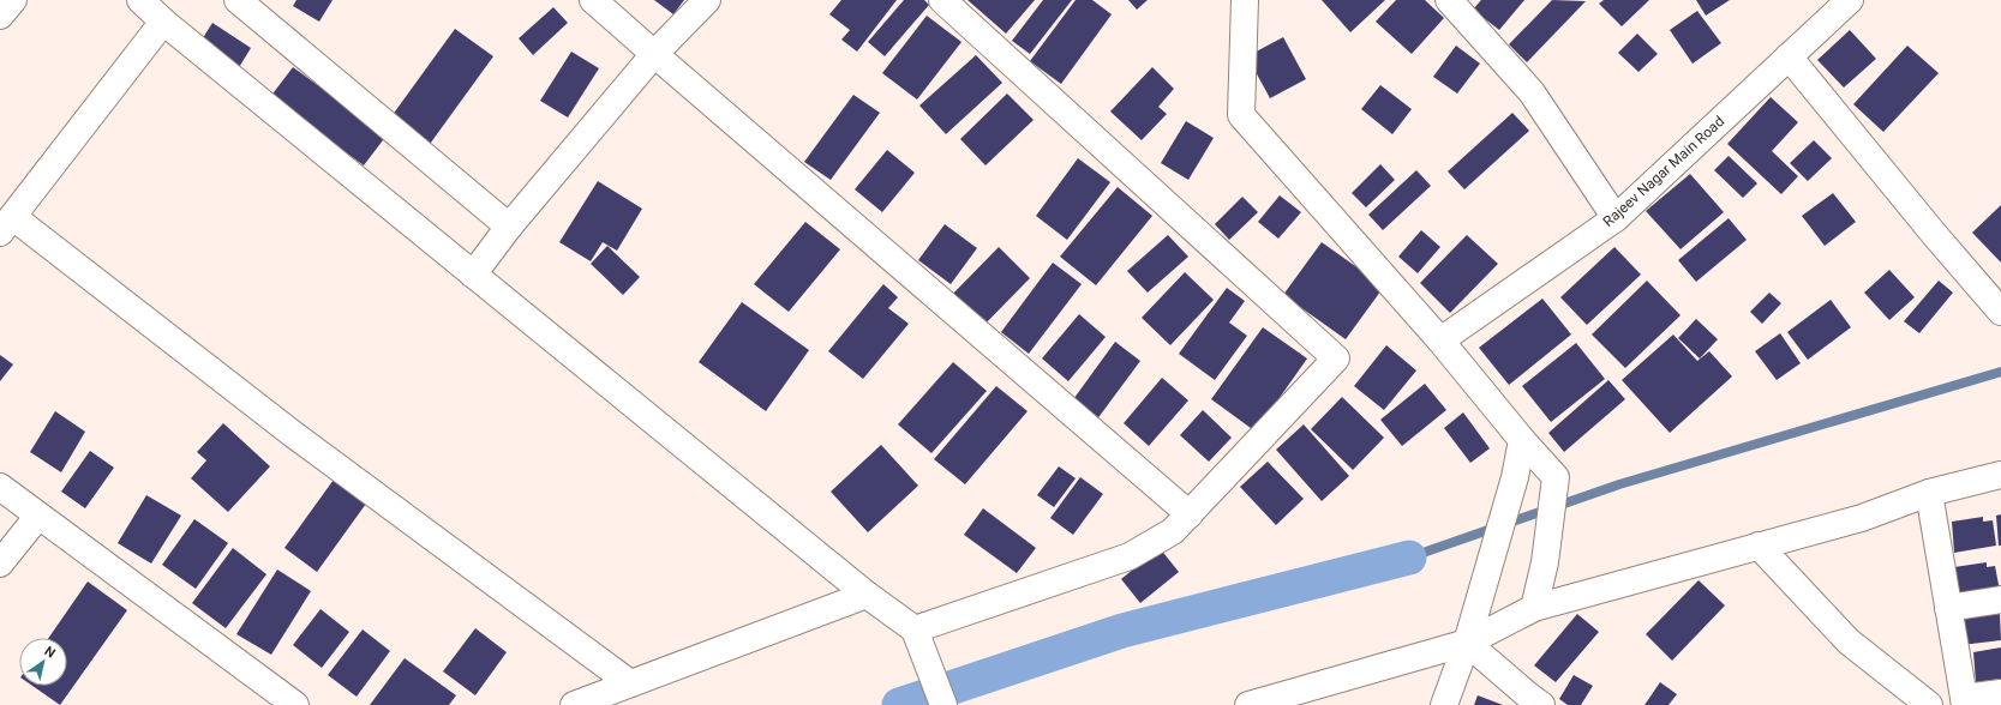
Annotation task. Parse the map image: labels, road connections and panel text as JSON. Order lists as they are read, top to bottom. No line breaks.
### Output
{"streets":{"street":["Rajeev Nagar Main Road"]},"north":"top right"}
